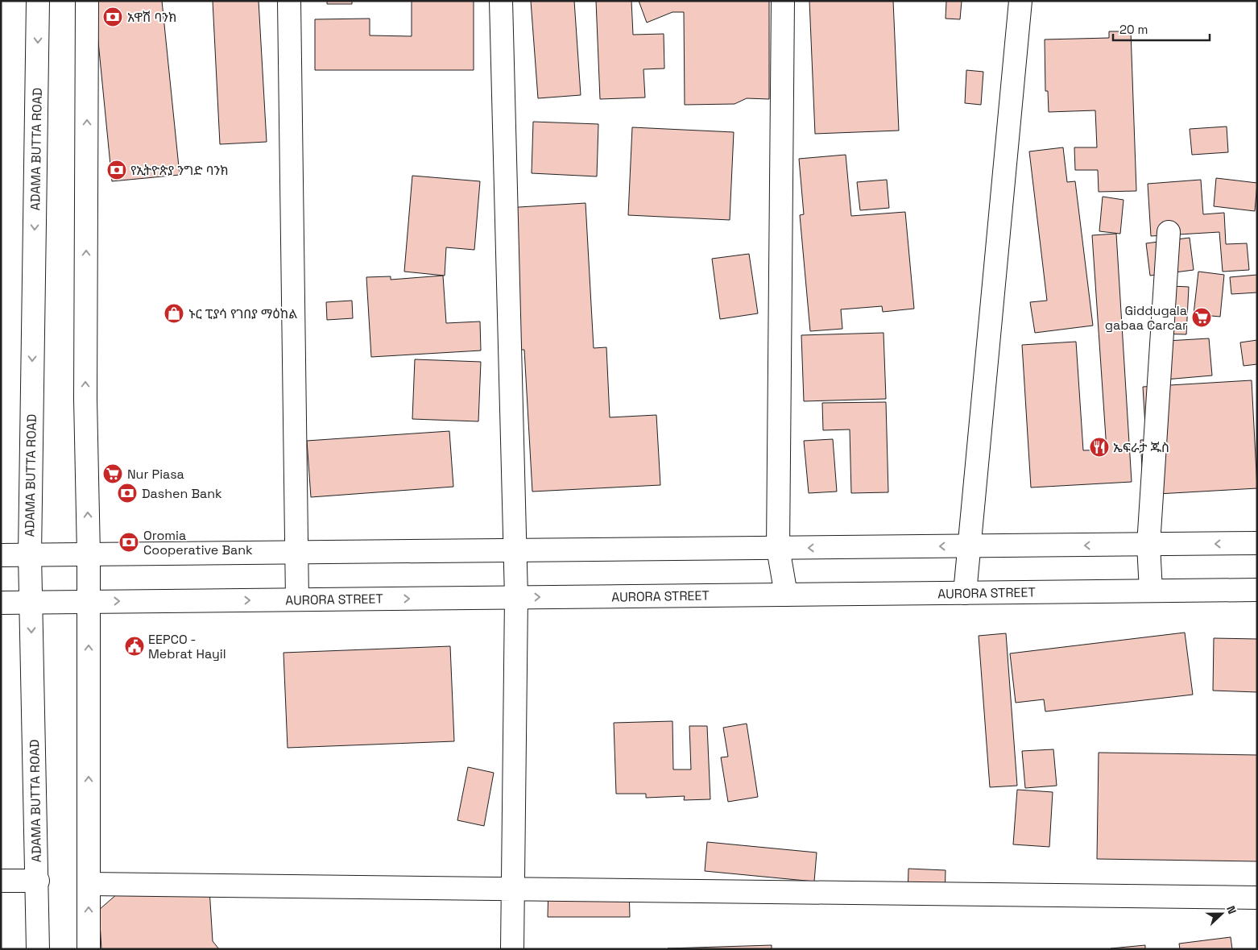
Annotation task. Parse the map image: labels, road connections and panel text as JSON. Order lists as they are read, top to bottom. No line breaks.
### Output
{"streets":{"street":["ADAMA BUTTA ROAD","AURORA STREET"]},"crossings":[["ADAMA BUTTA ROAD","AURORA STREET"]],"places":{"bank":["አዋሽ ባንክ","የኢትዮጵያ ንግድ ባንክ","Dashen Bank","Oromia Cooperative Bank"],"shop":["ኑር ፒያሳ የገበያ ማዕከል"],"supermarket":["Giddugala gabaa Carcar","Nur Piasa"],"restaurant":["ኤፍራታ ጁስ"],"public building":["EEPCO - Mebrat Hayil"]},"scale_bar":"20 m","north":"right"}
